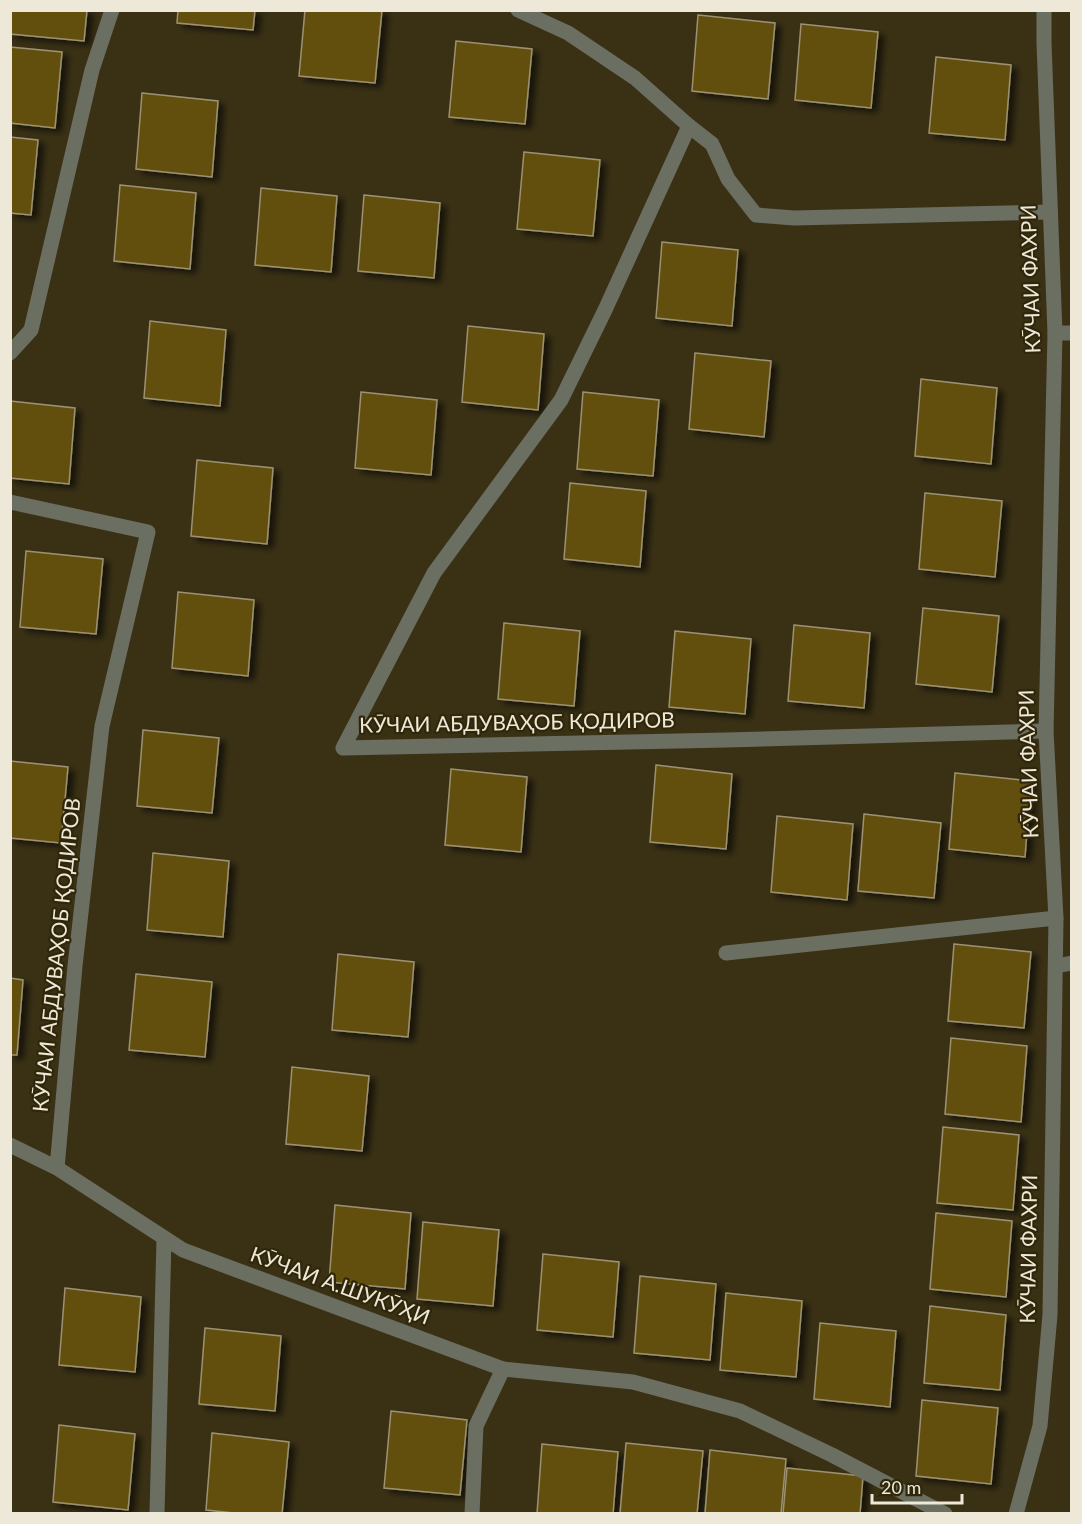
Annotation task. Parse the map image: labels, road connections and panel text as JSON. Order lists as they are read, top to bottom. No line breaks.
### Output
{"streets":{"street":["КӮЧАИ ФАХРИ","КӮЧАИ АБДУВАҲОБ ҚОДИРОВ","КӮЧАИ А.ШУКӮҲИ"]},"crossings":[["КӮЧАИ ФАХРИ","КӮЧАИ АБДУВАҲОБ ҚОДИРОВ"],["КӮЧАИ АБДУВАҲОБ ҚОДИРОВ","КӮЧАИ А.ШУКӮҲИ"]],"scale_bar":"20 m"}
